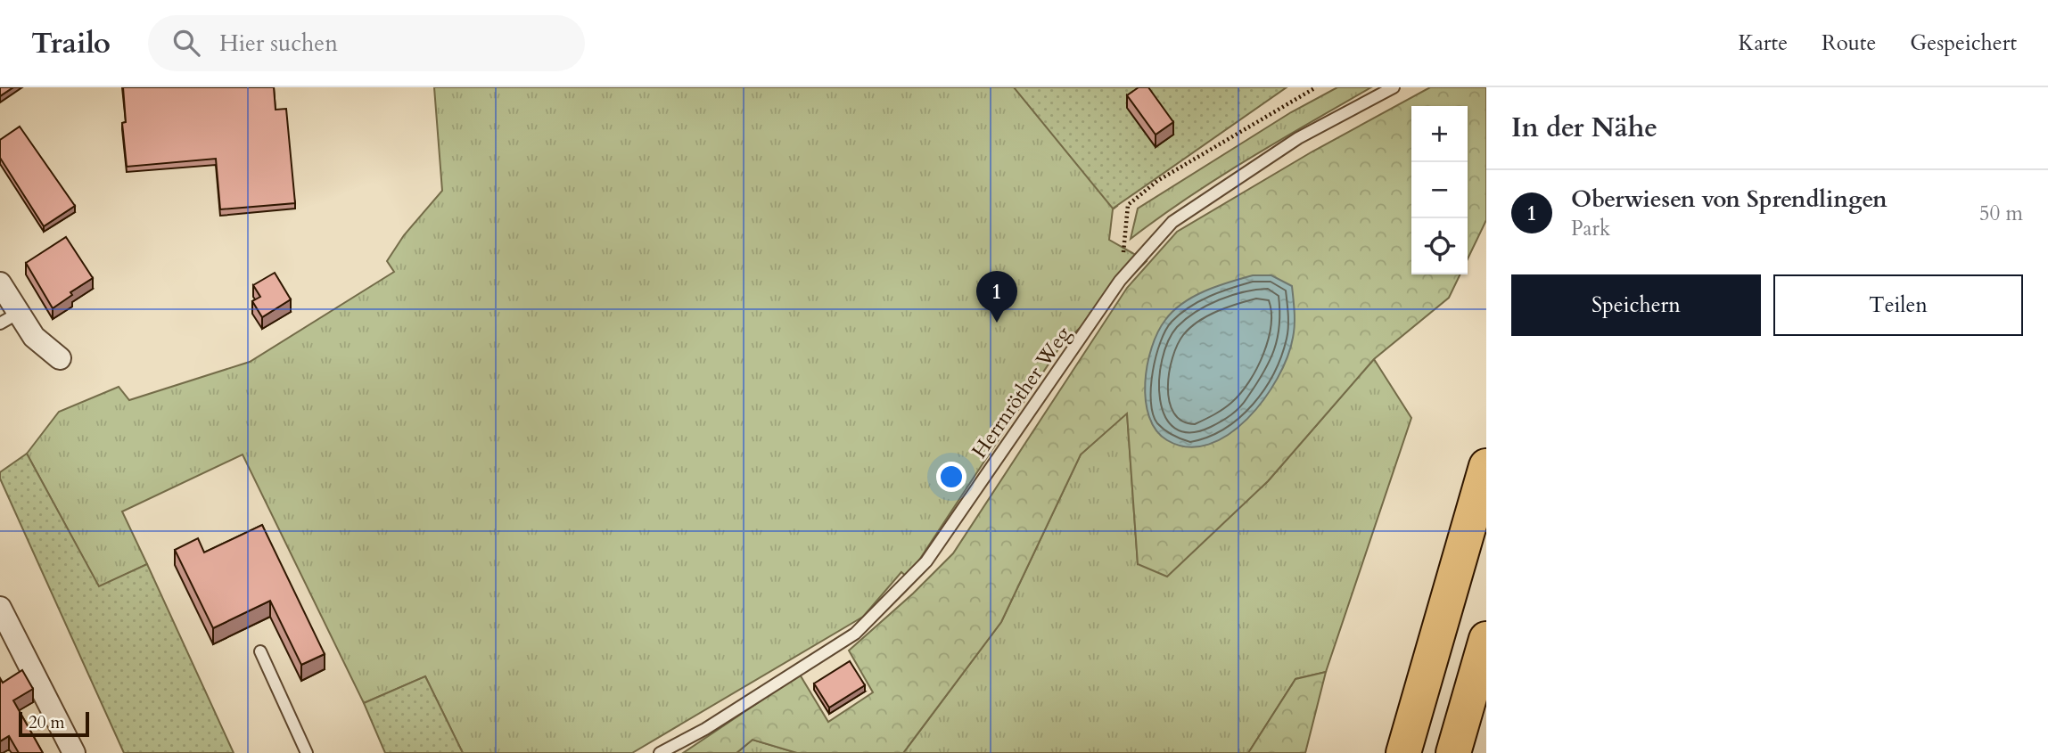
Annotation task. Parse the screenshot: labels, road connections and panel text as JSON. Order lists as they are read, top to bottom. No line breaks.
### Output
{"streets":{"lane":["Herrnröther Weg"]},"scale_bar":"20 m","page":{"header":"Trailo","search":"Hier suchen","nav":["Karte","Route","Gespeichert"],"heading":"In der Nähe","map_buttons":["+","−"],"list":[{"mark":"1","name":"Oberwiesen von Sprendlingen","note":"Park","value":"50 m"}],"buttons":["Speichern","Teilen"],"pins":"1","scale":"20 m"}}
